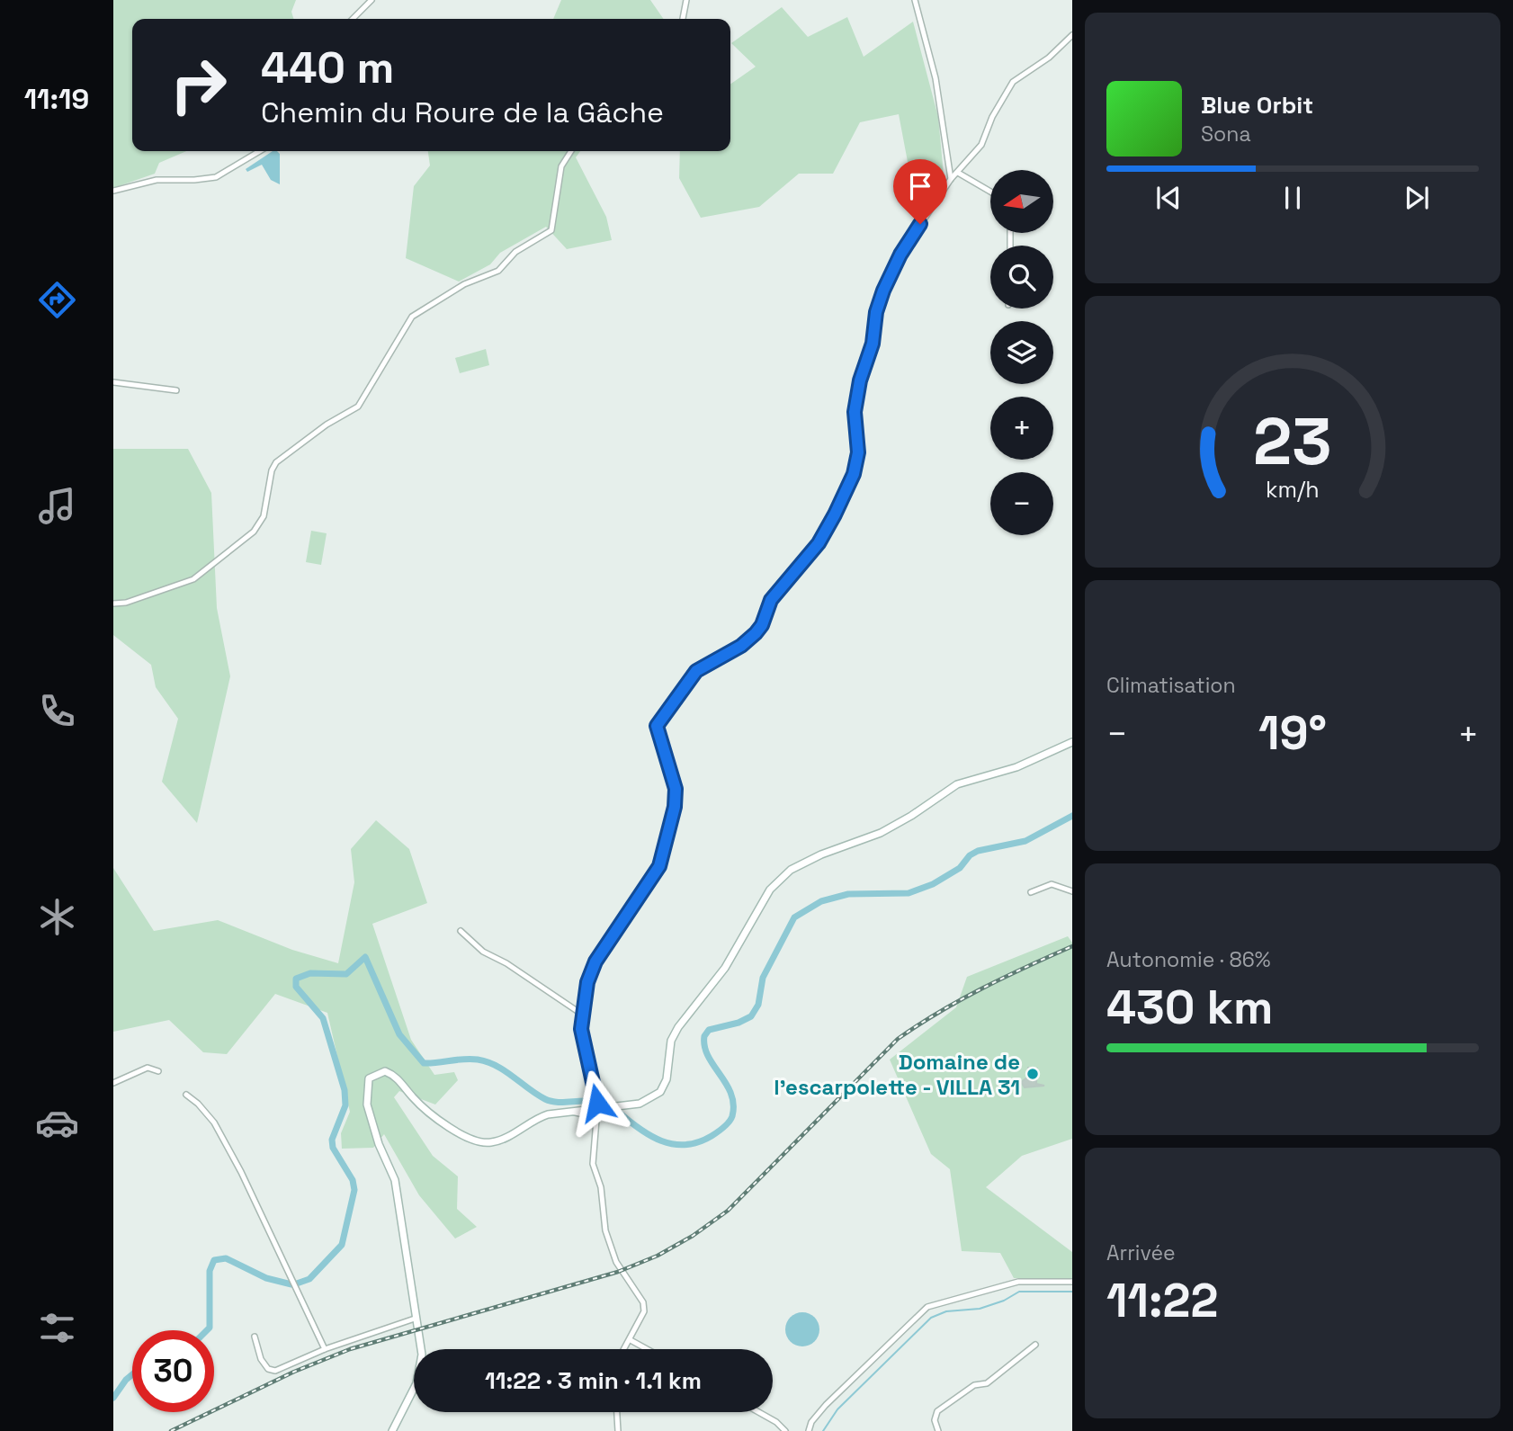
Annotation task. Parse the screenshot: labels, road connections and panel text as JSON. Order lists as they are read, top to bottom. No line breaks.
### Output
{"places":["Domaine de l'escarpolette - VILLA 31"],"north":"left","page":{"tabs":"11:19","turn":["440 m","Chemin du Roure de la Gâche"],"song":["Blue Orbit","Sona"],"map_buttons":["+","−"],"tile":["Climatisation",["Autonomie · 86%","430 km"],["Arrivée","11:22"]],"heat":["−","19°","+"],"limit":"30","trip":"11:22 · 3 min · 1.1 km","gauge":["23","km/h"]}}
